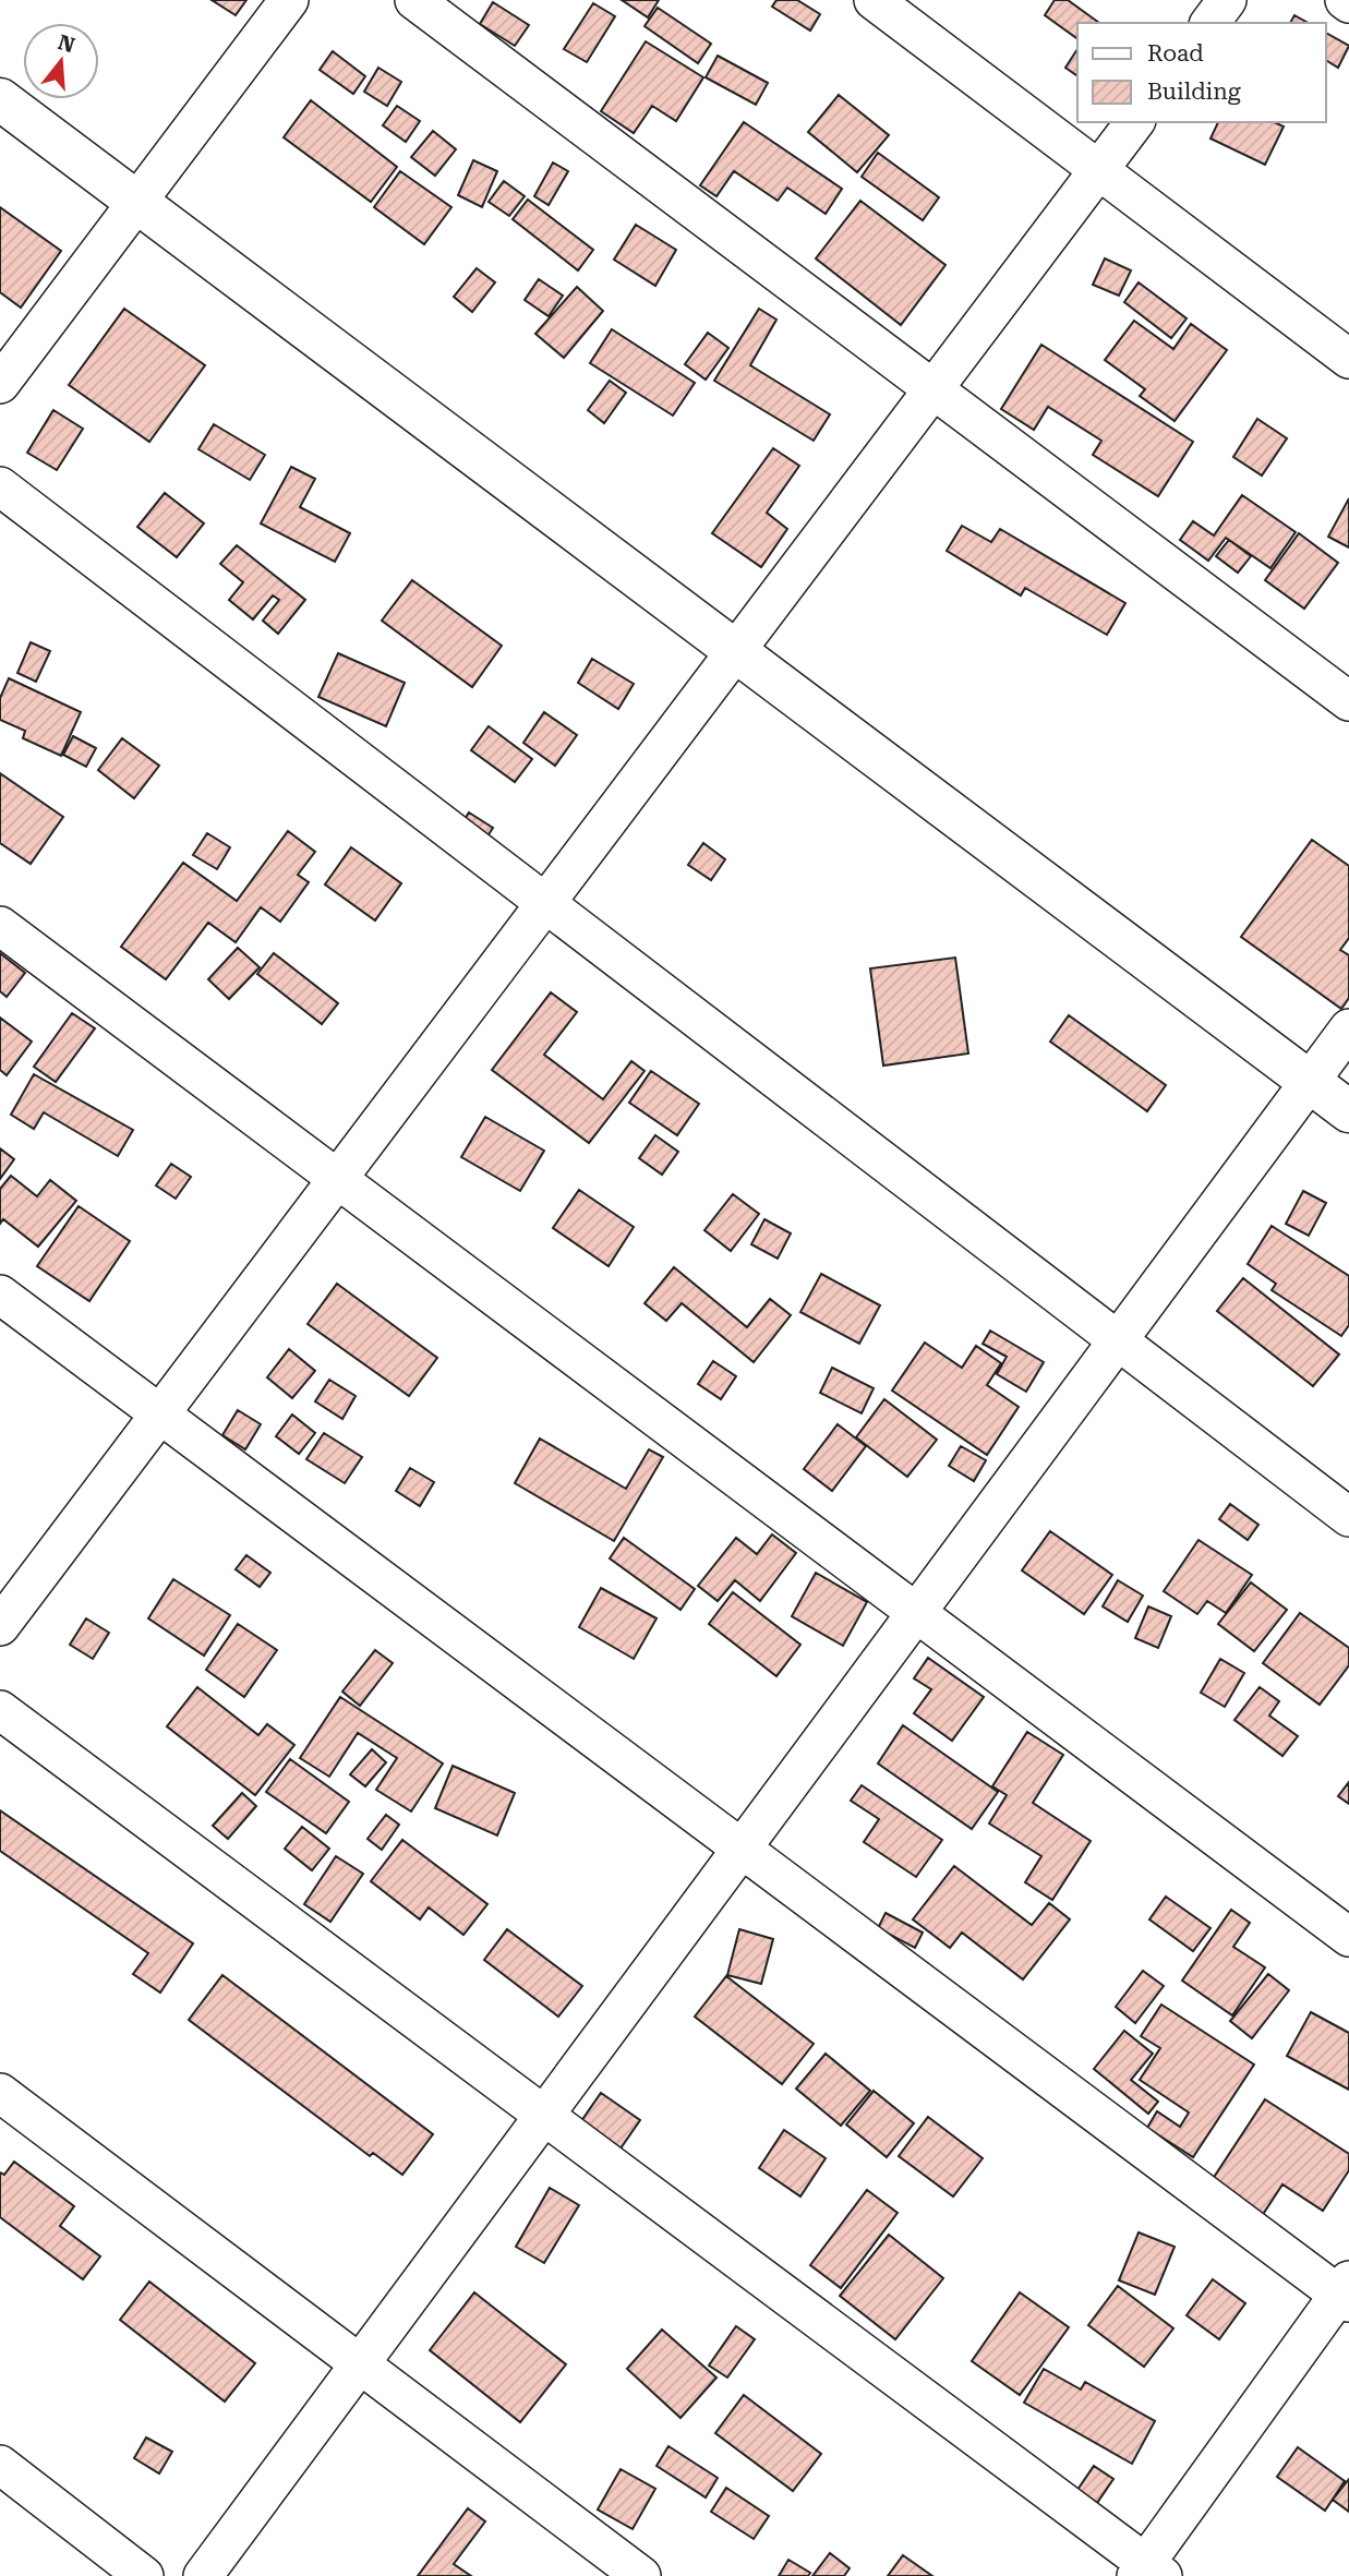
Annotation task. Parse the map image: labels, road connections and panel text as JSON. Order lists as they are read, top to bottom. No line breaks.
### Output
{"legend":["Road","Building"],"north":"top"}
